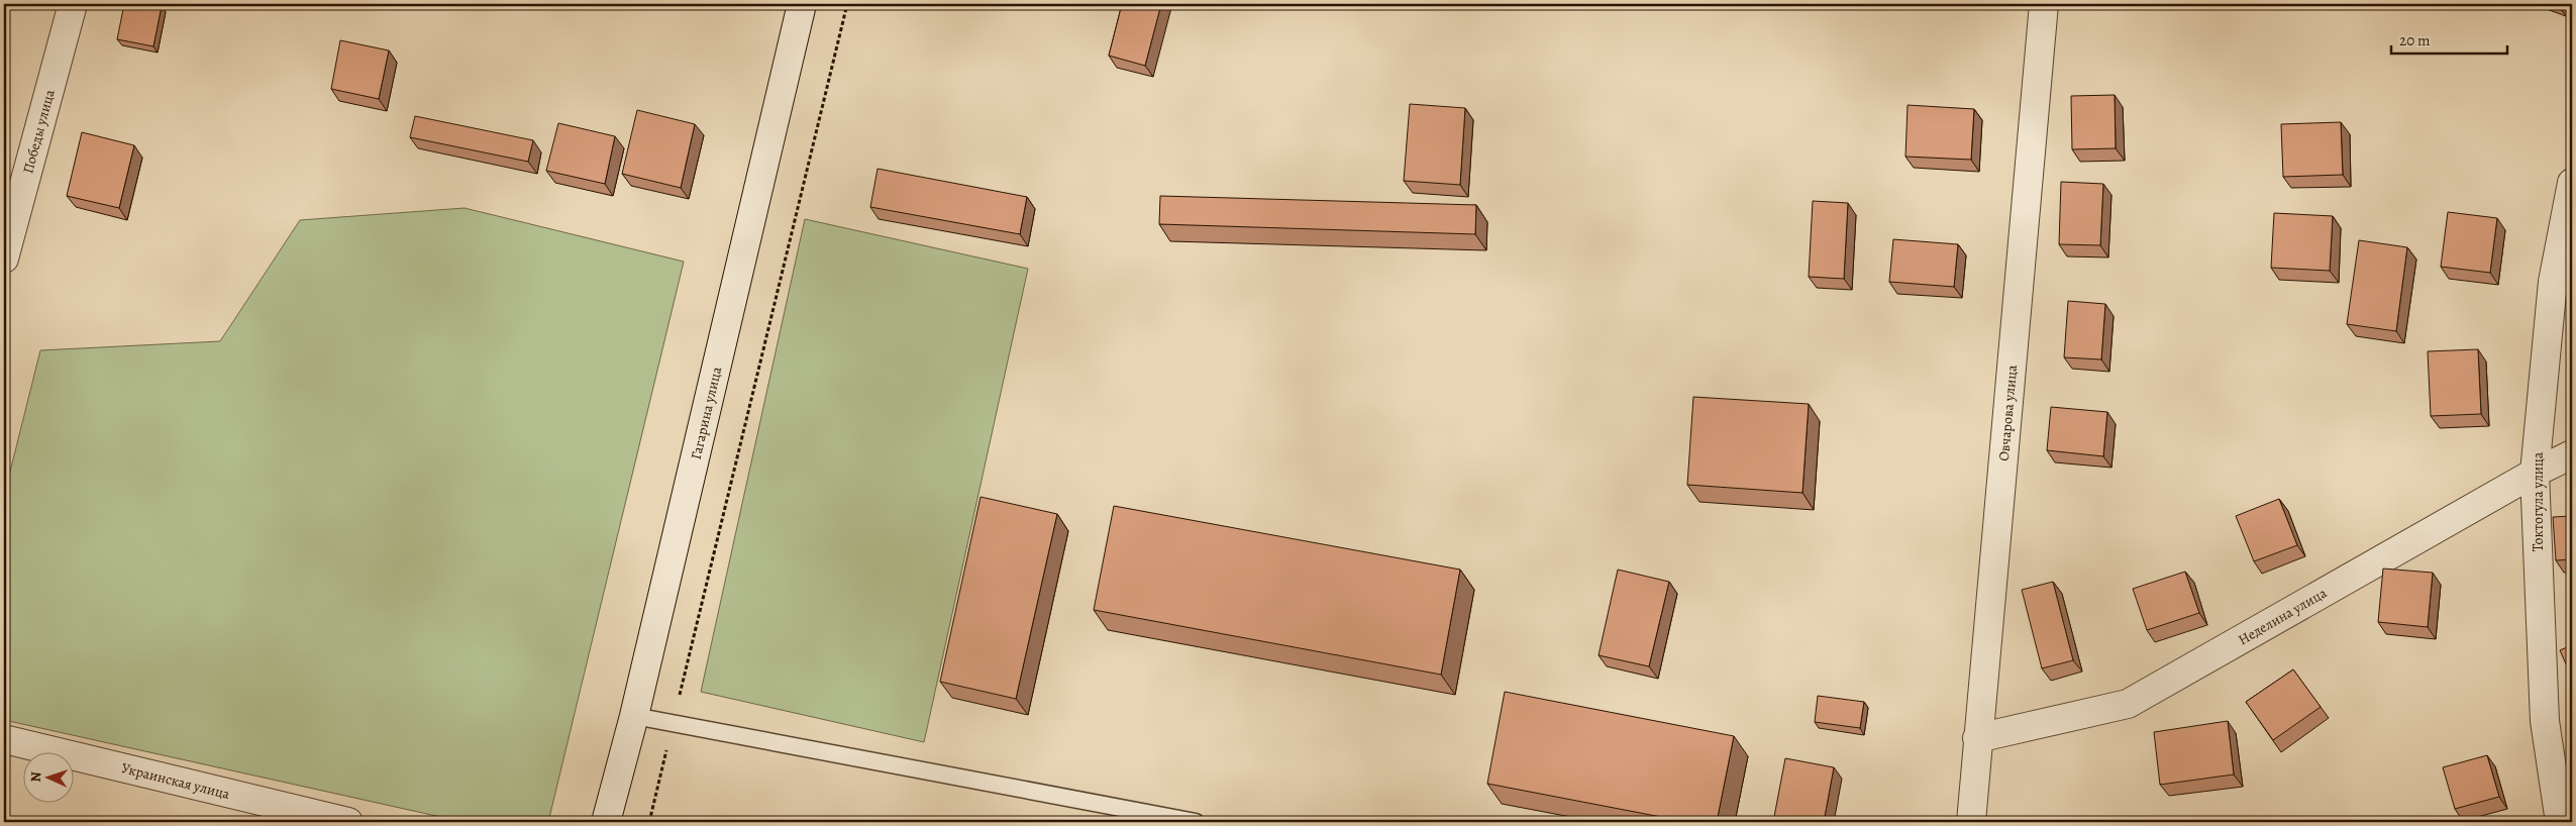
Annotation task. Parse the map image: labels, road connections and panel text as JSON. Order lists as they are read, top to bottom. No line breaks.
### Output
{"streets":{"street":["Победы улица","Гагарина улица","Овчарова улица","Токтогула улица","Неделина улица","Украинская улица"]},"crossings":[["Овчарова улица","Неделина улица"],["Токтогула улица","Неделина улица"]],"scale_bar":"20 m","north":"left"}
